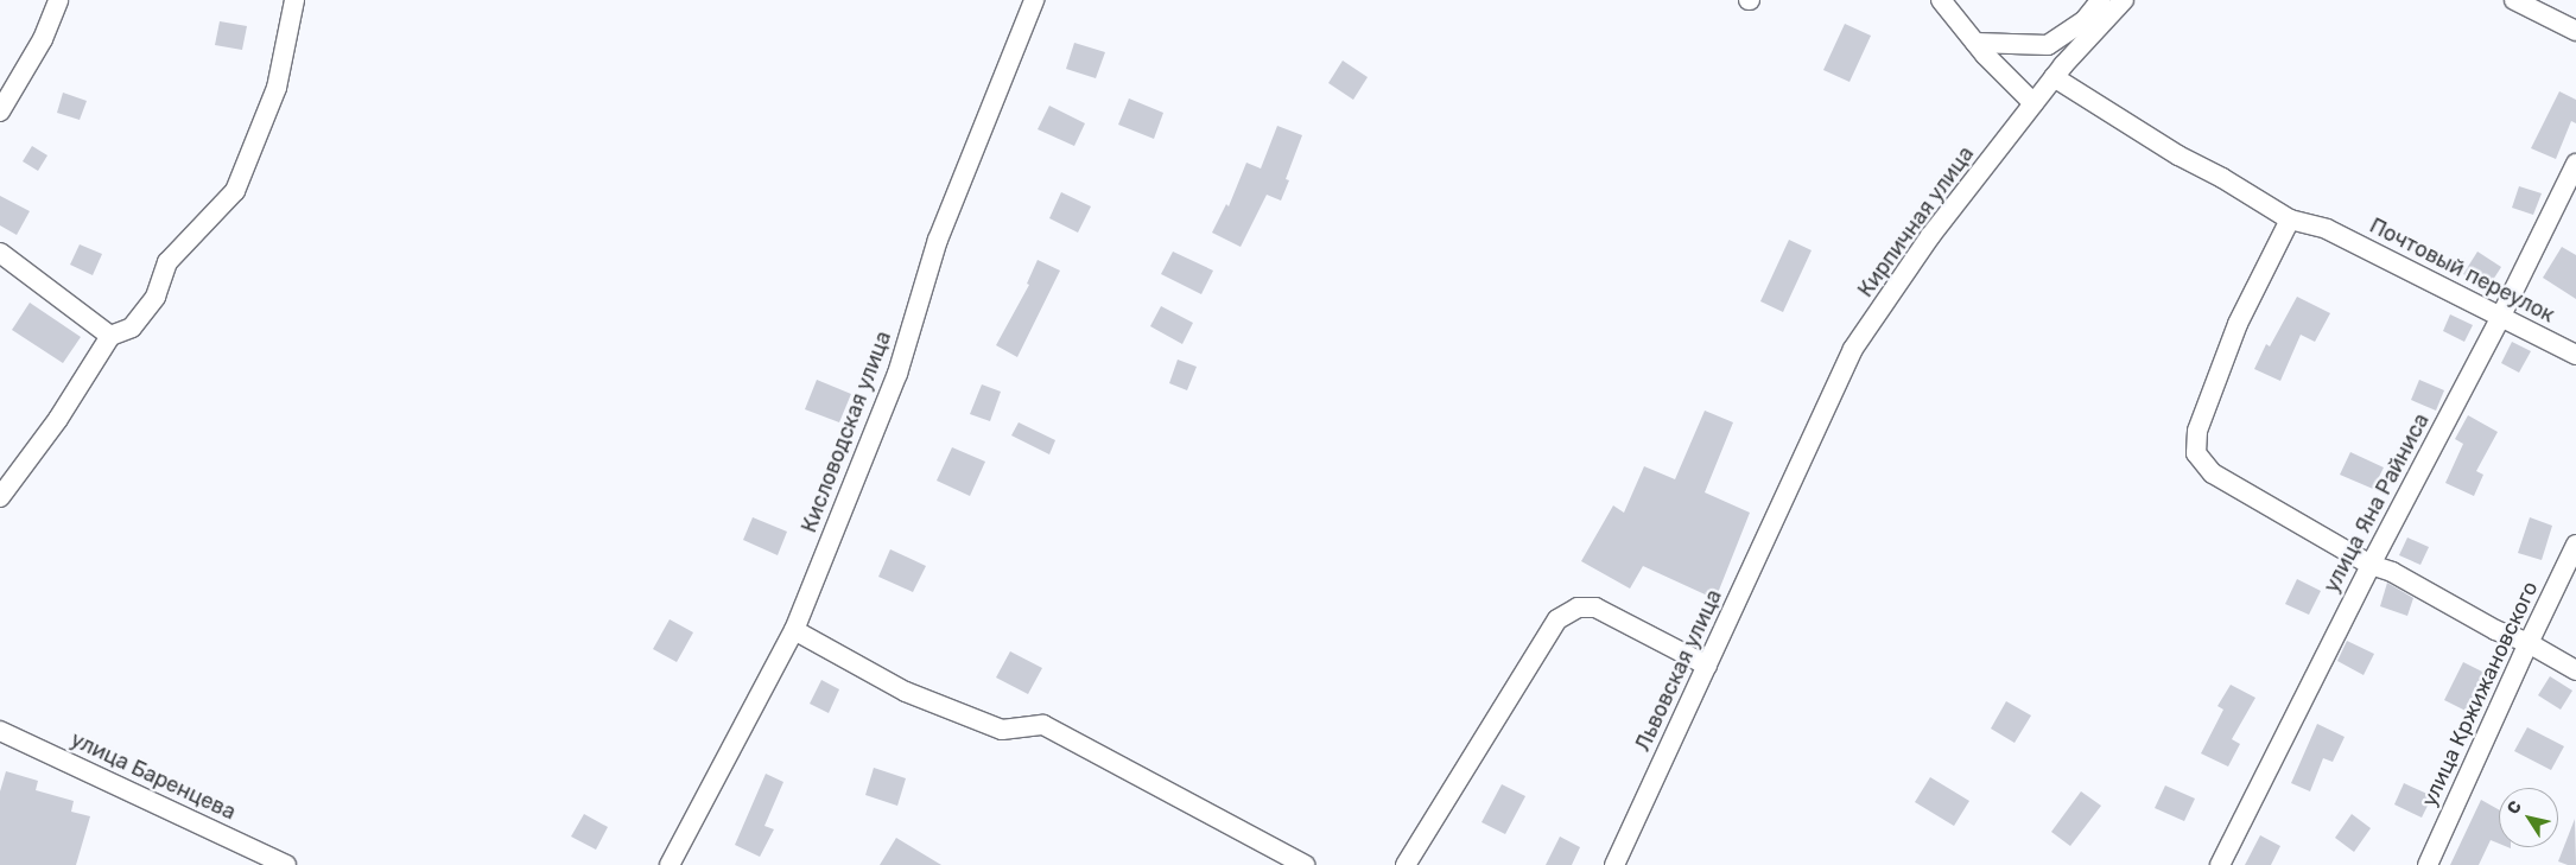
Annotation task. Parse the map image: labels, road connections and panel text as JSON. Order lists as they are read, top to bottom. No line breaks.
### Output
{"streets":{"street":["Кирпичная улица","Почтовый переулок","Кисловодская улица","улица Яна Райниса","Львовская улица","улица Кржижановского","улица Баренцева"]},"crossings":[["Кирпичная улица","Почтовый переулок"],["Кирпичная улица","Львовская улица"],["Почтовый переулок","улица Яна Райниса"]],"north":"top left"}
